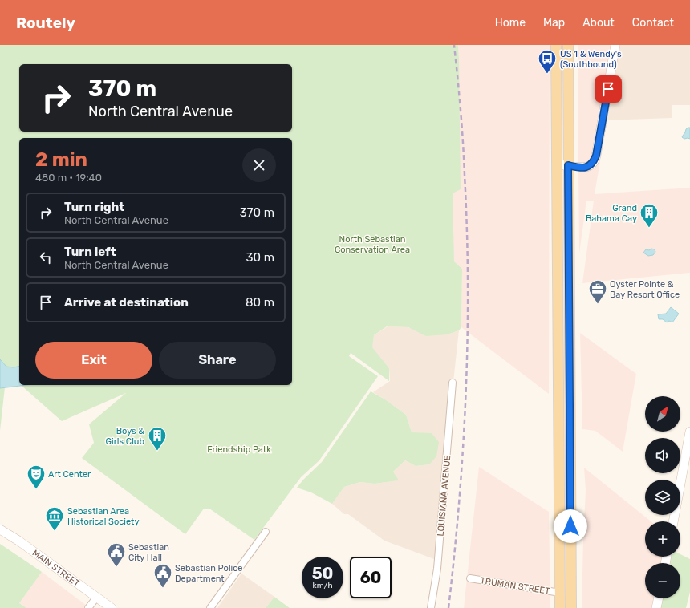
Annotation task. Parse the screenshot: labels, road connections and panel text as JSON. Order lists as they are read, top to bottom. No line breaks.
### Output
{"streets":{"street":["LOUISIANA AVENUE","MAIN STREET","TRUMAN STREET"]},"parks":["North Sebastian Conservation Area","Friendship Patk"],"places":{"bus stop":["US 1 & Wendy's (Southbound)"],"building":["Grand Bahama Cay","Boys & Girls Club"],"office":["Oyster Pointe & Bay Resort Office"],"theatre":["Art Center"],"museum":["Sebastian Area Historical Society"],"public building":["Sebastian City Hall","Sebastian Police Department"]},"north":"top right","page":{"header":"Routely","nav":["Home","Map","About","Contact"],"turn":["370 m","North Central Avenue"],"heading":["2 min","480 m · 19:40"],"list":[{"name":"Turn right","note":"North Central Avenue","value":"370 m"},{"name":"Turn left","note":"North Central Avenue","value":"30 m"},{"name":"Arrive at destination","value":"80 m"}],"buttons":["Exit","Share"],"map_buttons":["+","−"],"speed":"50 km/h","limit":"60"}}
